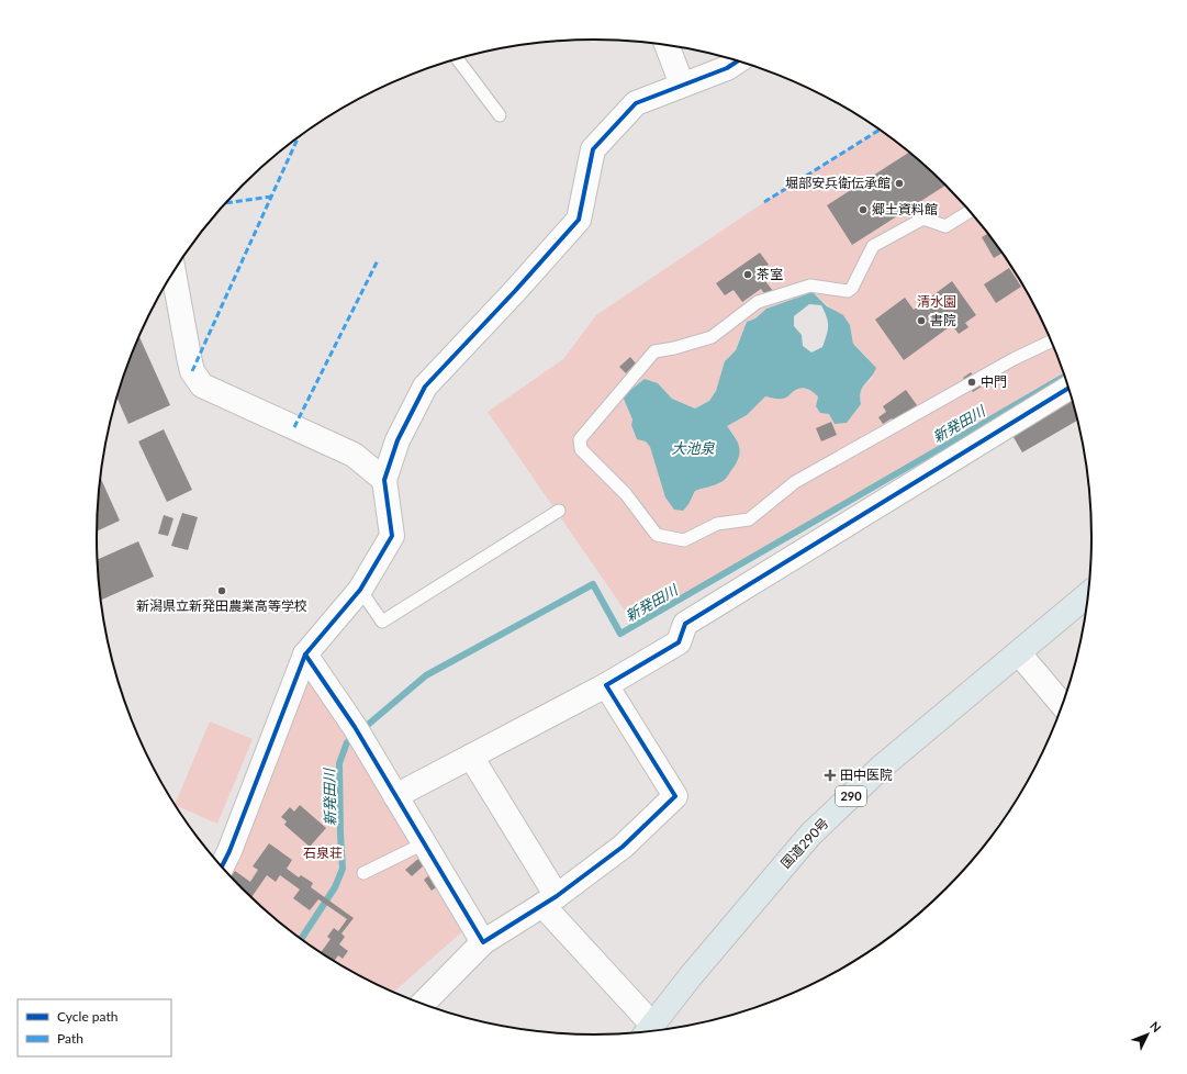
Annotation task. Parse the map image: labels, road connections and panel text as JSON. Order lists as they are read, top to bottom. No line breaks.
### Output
{"streets":{"highway":["290","国道290号"]},"water":["新発田川","大池泉"],"parks":["清水園","石泉荘"],"places":{"other":["堀部安兵衛伝承館","郷土資料館","茶室","書院","中門","新潟県立新発田農業高等学校"],"health":["田中医院"]},"legend":["Cycle path","Path"],"north":"top right"}
